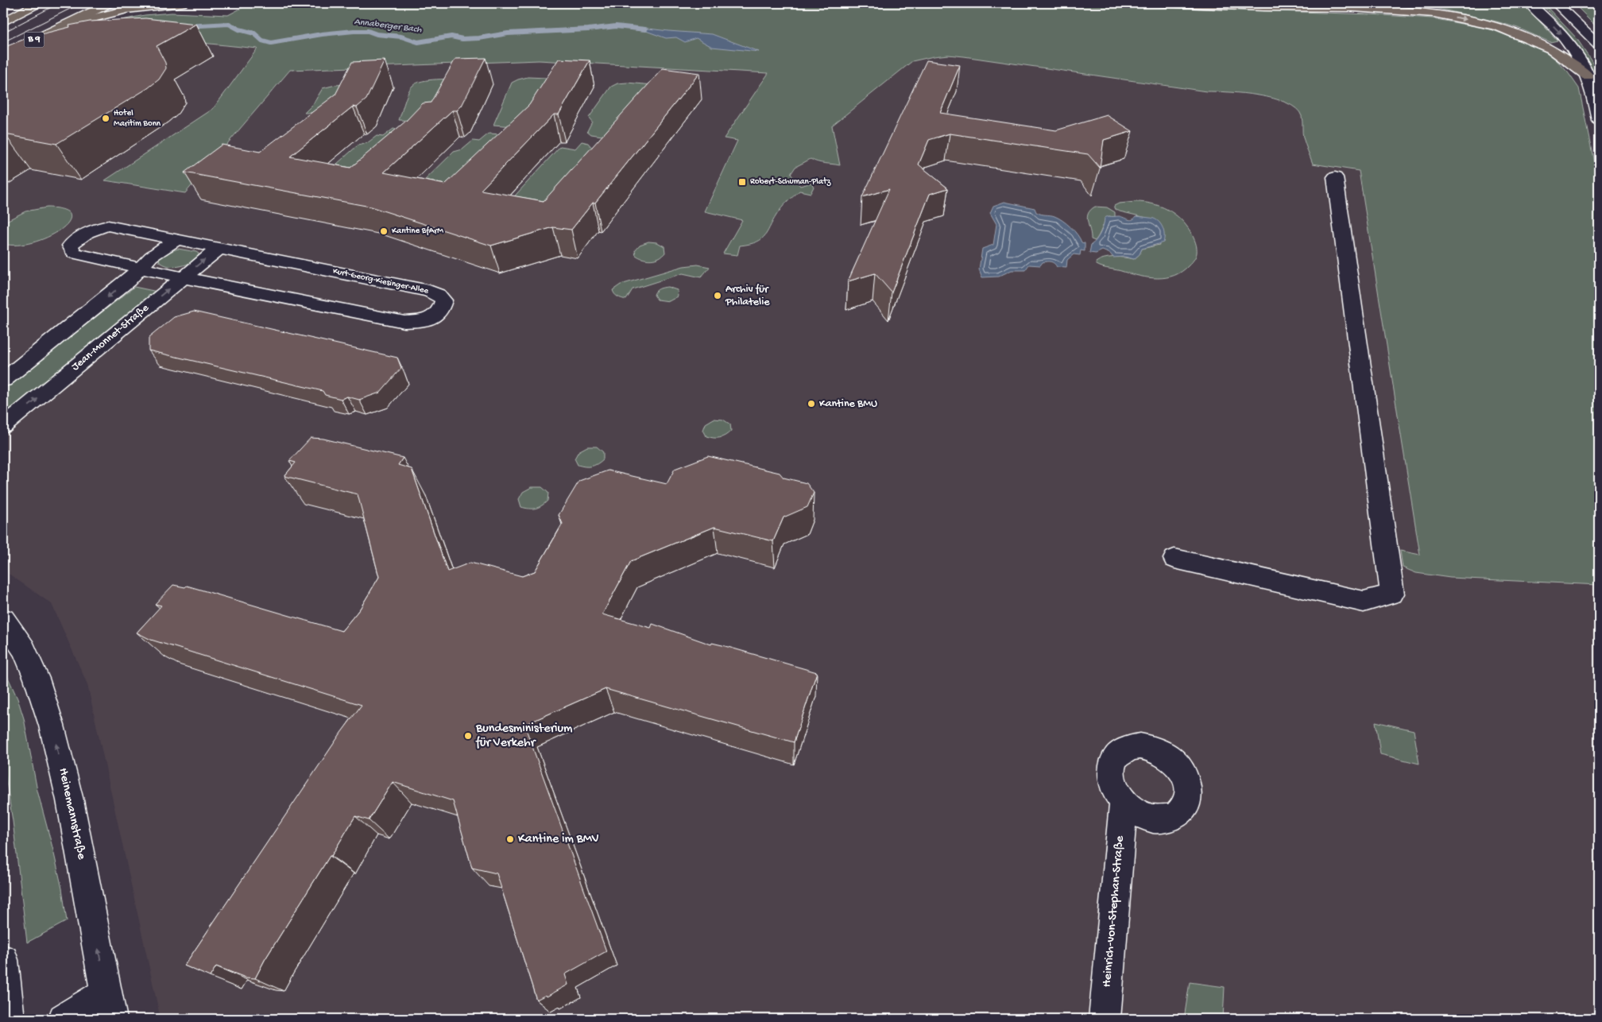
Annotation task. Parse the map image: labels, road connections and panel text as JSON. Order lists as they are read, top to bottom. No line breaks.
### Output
{"streets":{"main road":["B 9"],"street":["Kurt-Georg-Kiesinger-Allee","Jean-Monnet-Straße","Heinemannstraße","Heinrich-von-Stephan-Straße"]},"crossings":[["Kurt-Georg-Kiesinger-Allee","Jean-Monnet-Straße"]],"one_way":["Heinemannstraße"],"water":["Annaberger Bach"],"places":{"other":["Hotel Maritim Bonn","Kantine BfArM","Archiv für Philatelie","Kantine BMU","Bundesministerium für Verkehr","Kantine im BMV"],"transit":["Robert-Schuman-Platz"]}}
